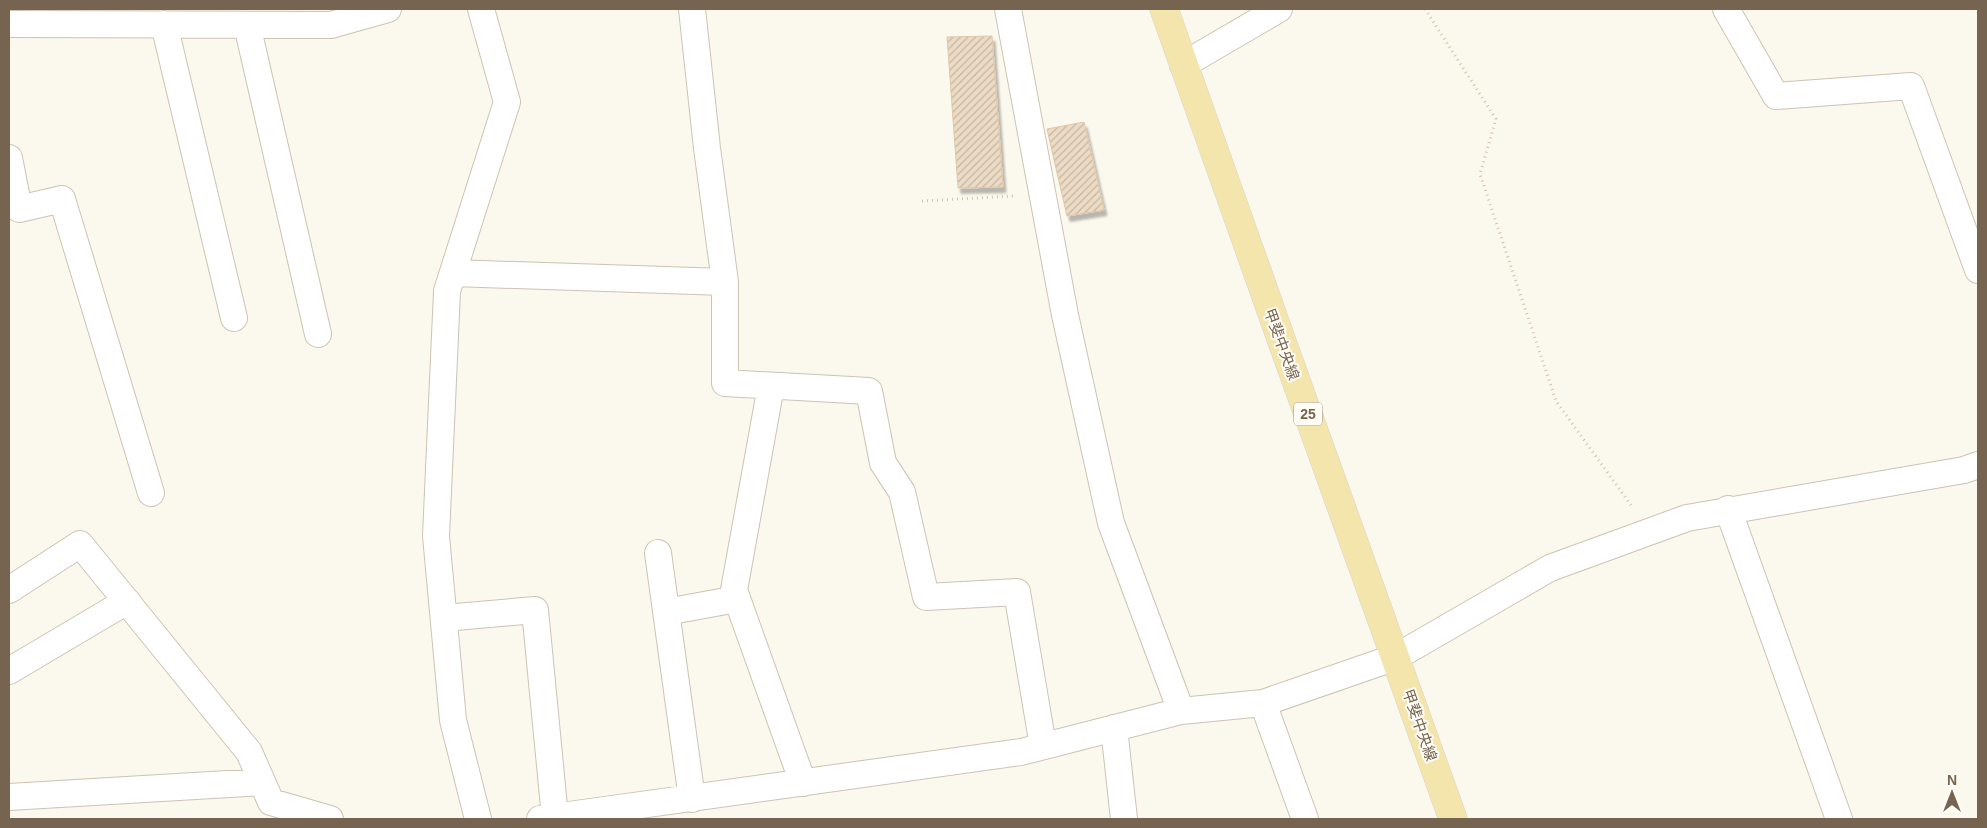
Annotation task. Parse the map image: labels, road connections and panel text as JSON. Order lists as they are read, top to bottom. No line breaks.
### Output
{"streets":{"main road":["甲斐中央線","25"]},"north":"top"}
